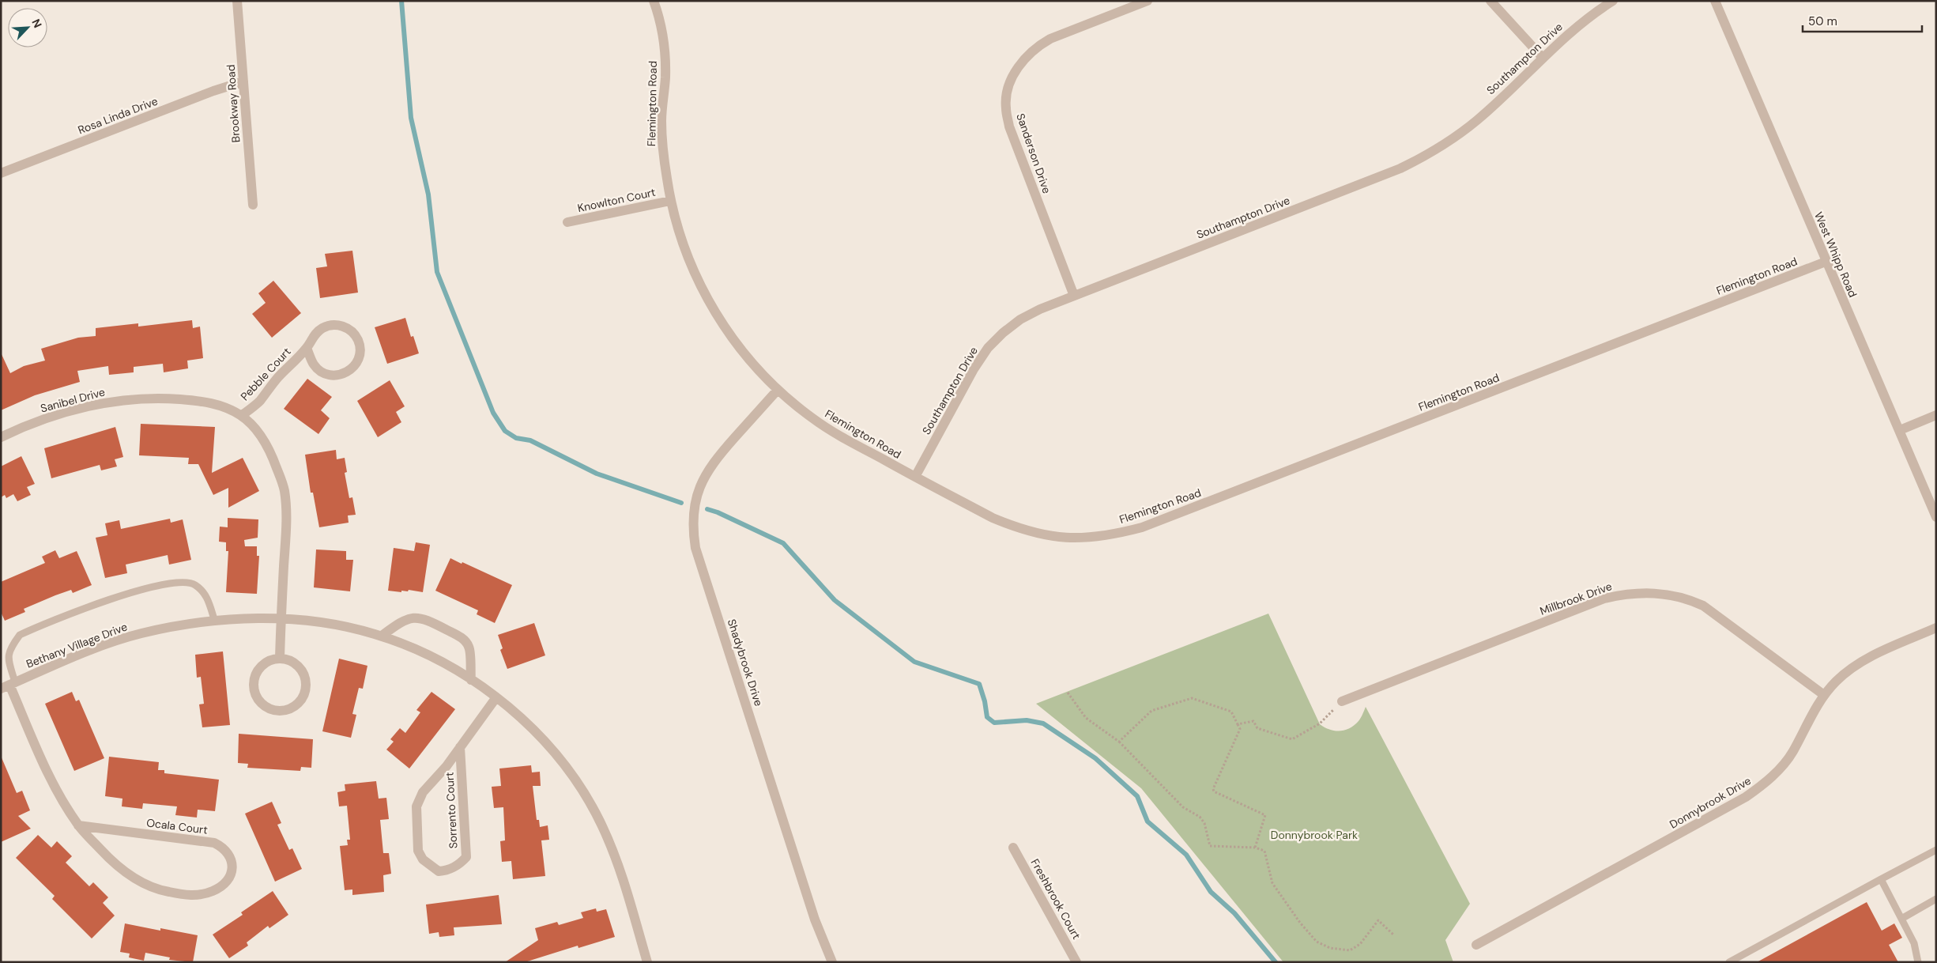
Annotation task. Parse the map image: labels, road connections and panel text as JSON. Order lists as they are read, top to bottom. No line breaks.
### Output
{"streets":{"street":["Southampton Drive","Brookway Road","Flemington Road","Rosa Linda Drive","Sanderson Drive","Knowlton Court","West Whipp Road","Pebble Court","Sanibel Drive","Millbrook Drive","Bethany Village Drive","Shadybrook Drive","Donnybrook Drive","Sorrento Court","Ocala Court","Freshbrook Court"]},"crossings":[["Southampton Drive","Flemington Road"],["Southampton Drive","Sanderson Drive"],["Brookway Road","Rosa Linda Drive"],["Flemington Road","Knowlton Court"],["Flemington Road","West Whipp Road"],["Flemington Road","Shadybrook Drive"],["Pebble Court","Sanibel Drive"],["Sanibel Drive","Bethany Village Drive"],["Millbrook Drive","Donnybrook Drive"],["Bethany Village Drive","Sorrento Court"],["Bethany Village Drive","Ocala Court"]],"parks":["Donnybrook Park"],"scale_bar":"50 m","north":"top right"}
